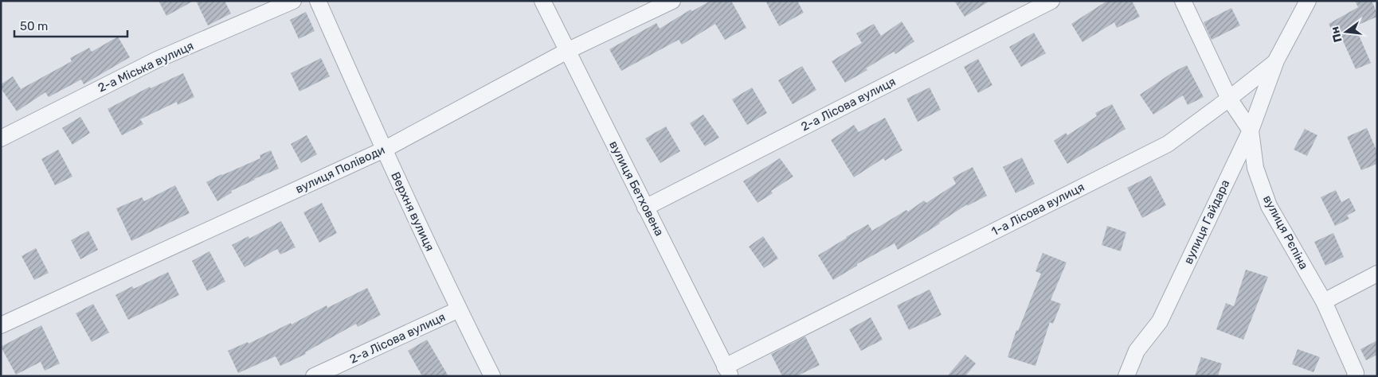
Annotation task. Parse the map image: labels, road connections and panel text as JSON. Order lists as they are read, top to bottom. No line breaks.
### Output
{"streets":{"street":["2-а Міська вулиця","2-а Лісова вулиця","вулиця Поліводи","вулиця Бетховена","1-а Лісова вулиця","Верхня вулиця","вулиця Гайдара","вулиця Рєпіна"]},"crossings":[["2-а Лісова вулиця","вулиця Бетховена"],["2-а Лісова вулиця","Верхня вулиця"],["вулиця Поліводи","вулиця Бетховена"],["вулиця Поліводи","Верхня вулиця"],["вулиця Бетховена","1-а Лісова вулиця"],["1-а Лісова вулиця","вулиця Гайдара"],["1-а Лісова вулиця","вулиця Рєпіна"],["вулиця Гайдара","вулиця Рєпіна"]],"scale_bar":"50 m","north":"left"}
